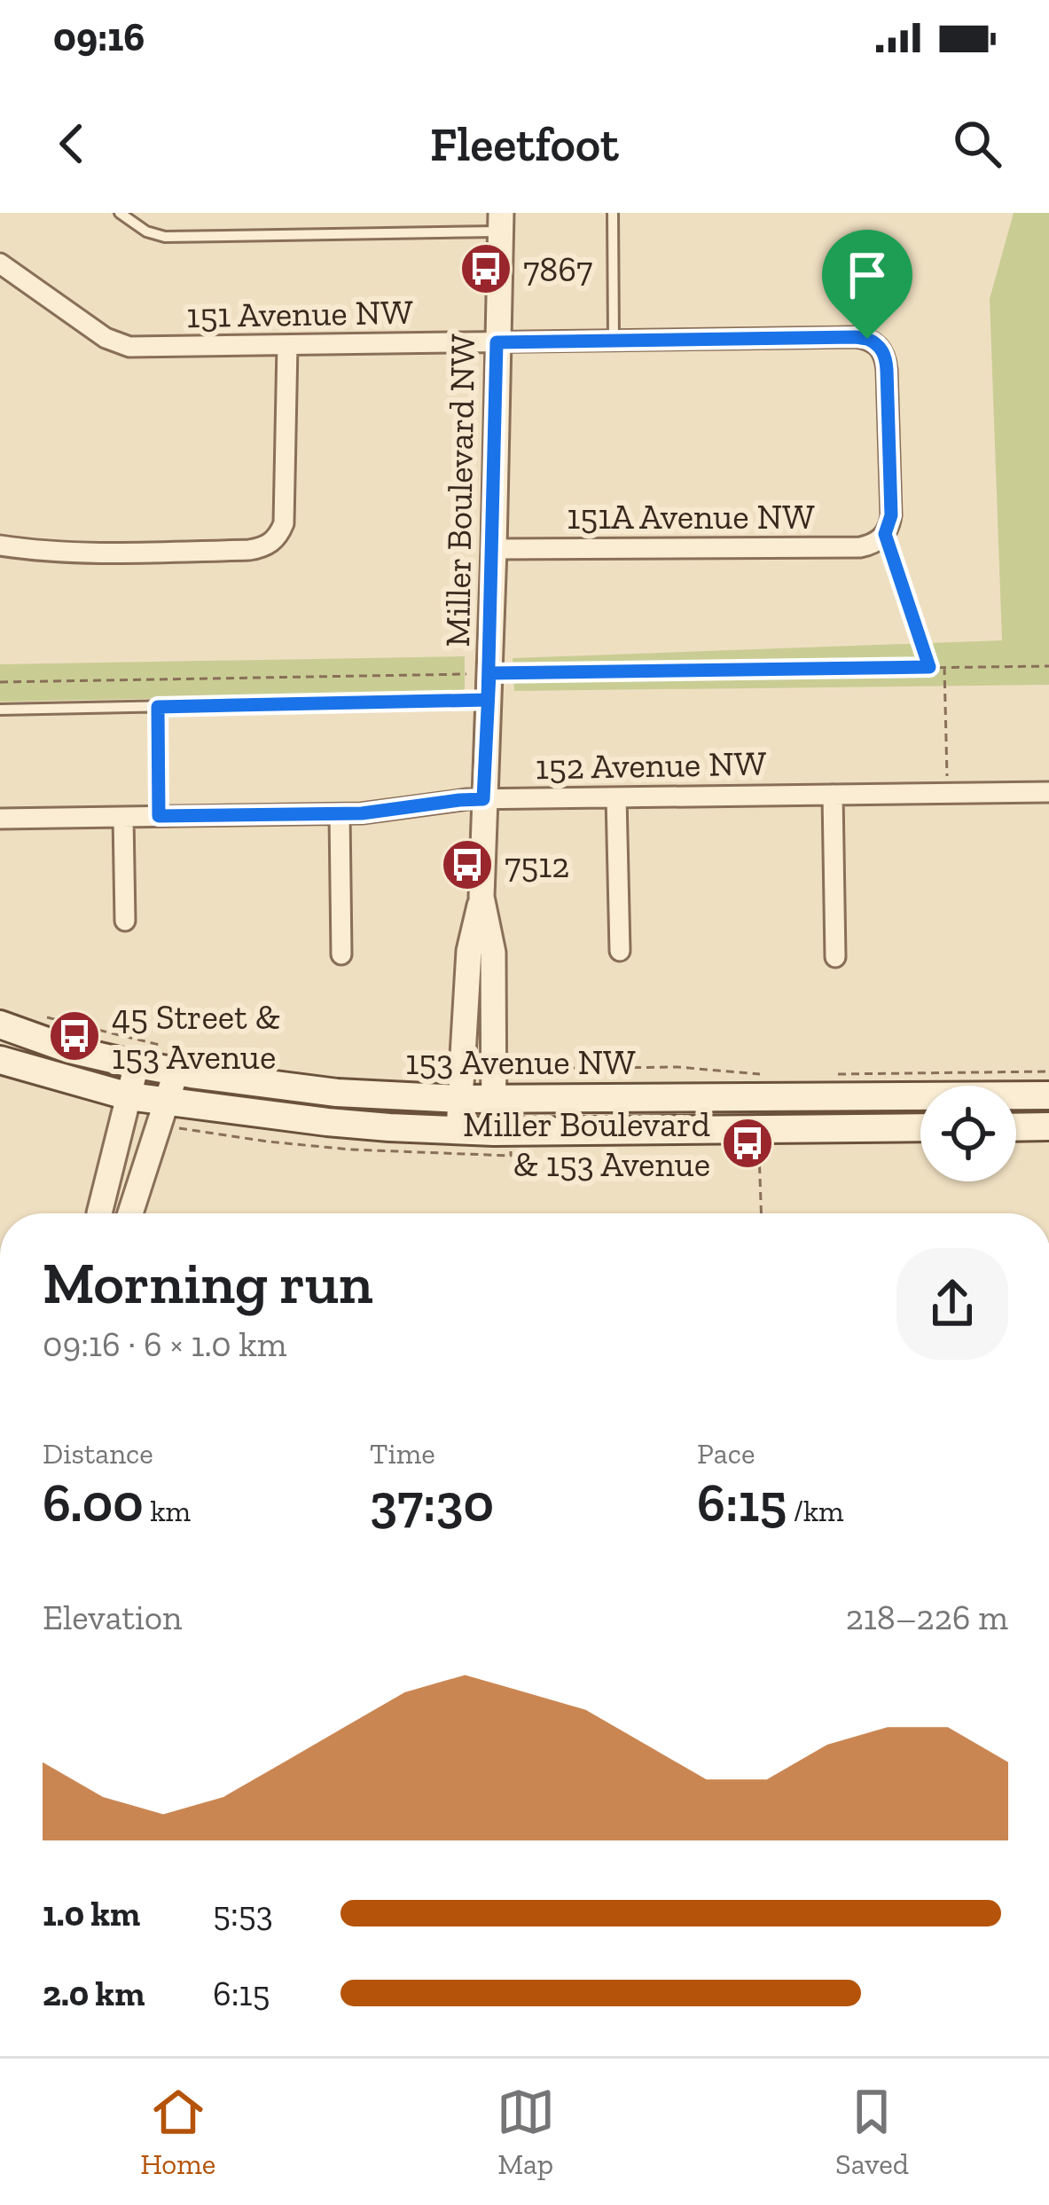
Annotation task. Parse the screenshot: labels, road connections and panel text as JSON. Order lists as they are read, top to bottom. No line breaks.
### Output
{"streets":{"main road":["153 Avenue NW"],"street":["151 Avenue NW","Miller Boulevard NW","151A Avenue NW","152 Avenue NW"]},"crossings":[["151 Avenue NW","Miller Boulevard NW"],["151 Avenue NW","151A Avenue NW"],["Miller Boulevard NW","151A Avenue NW"],["Miller Boulevard NW","152 Avenue NW"],["Miller Boulevard NW","153 Avenue NW"]],"places":{"bus stop":["7867","7512","45 Street & 153 Avenue","Miller Boulevard & 153 Avenue"]},"page":{"status":"09:16","header":"Fleetfoot","heading":["Morning run","09:16 · 6 × 1.0 km"],"stats":[["Distance","6.00 km"],["Time","37:30"],["Pace","6:15 /km"]],"chart":["Elevation","218–226 m"],"list":[{"name":"1.0 km","note":"5:53"},{"name":"2.0 km","note":"6:15"}],"tabs":["Home","Map","Saved"]}}
